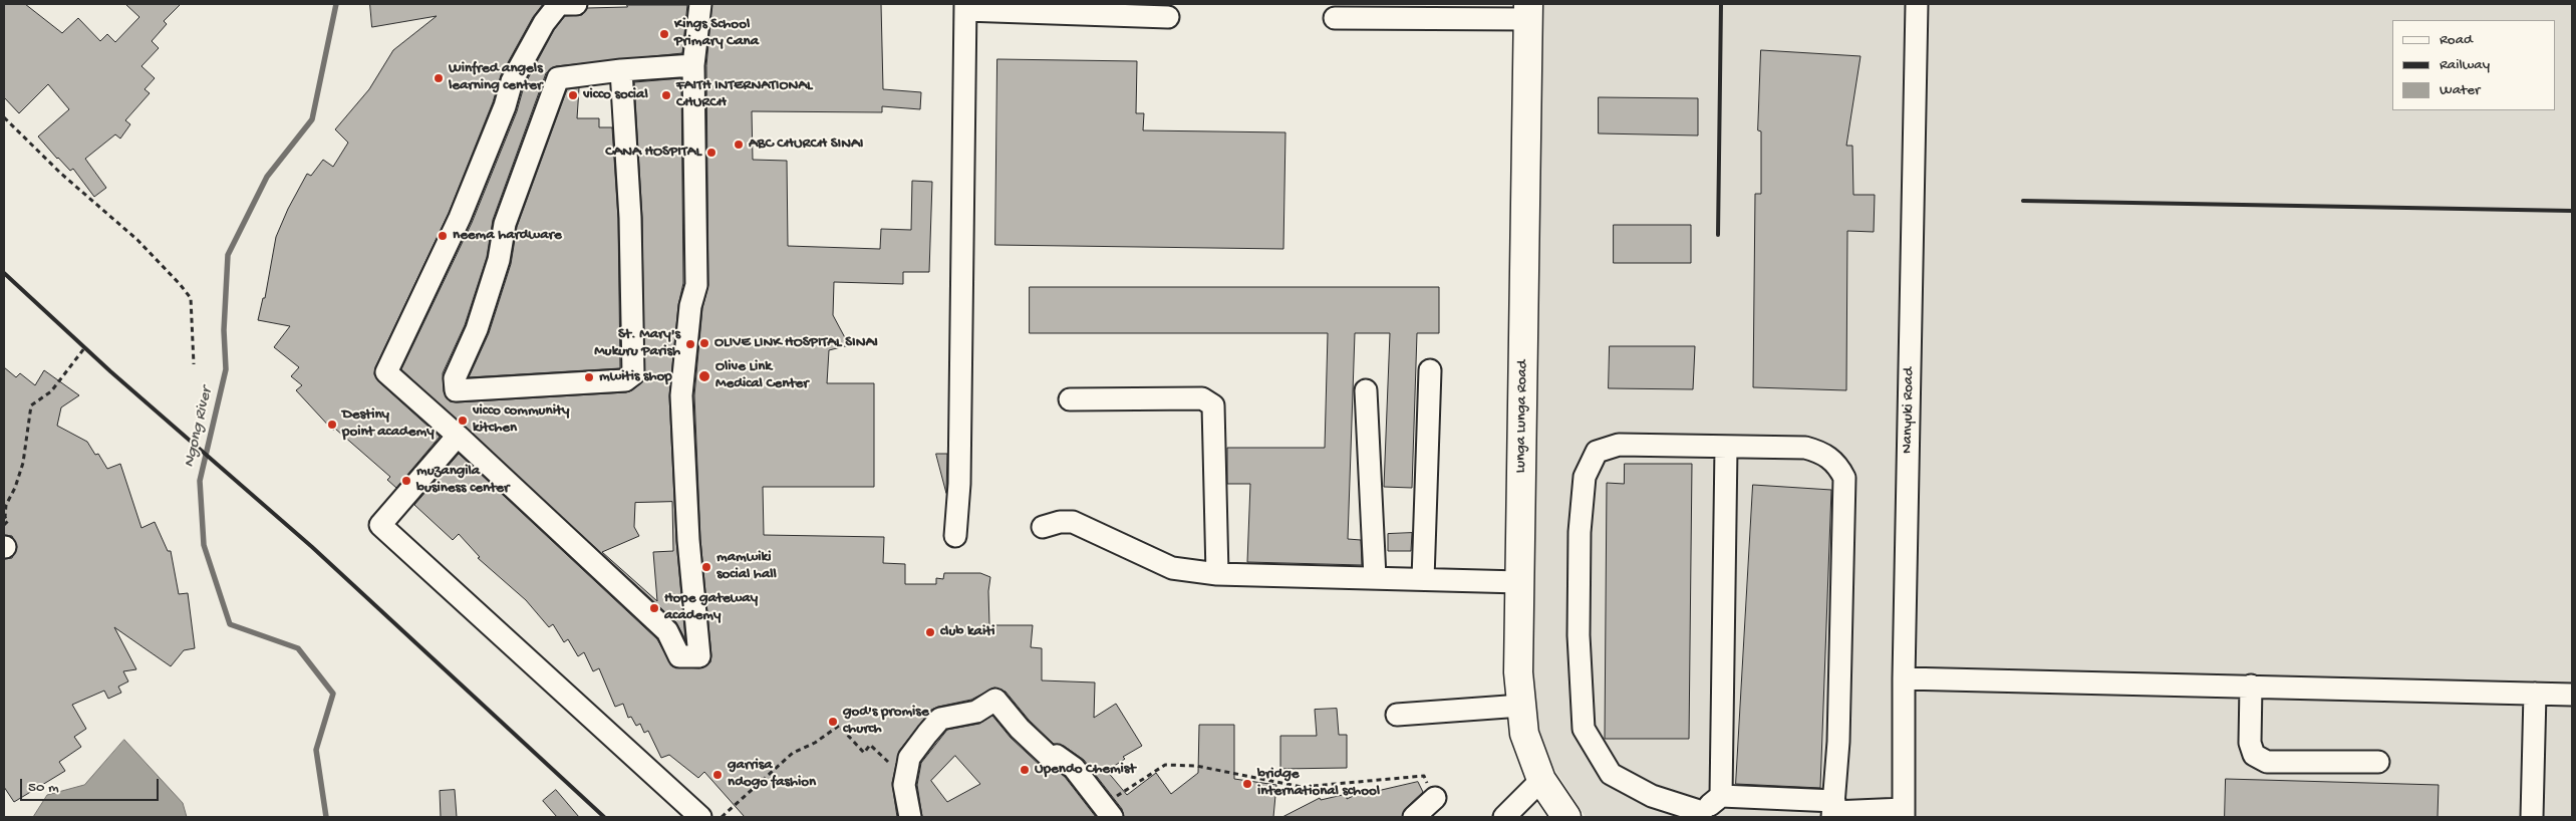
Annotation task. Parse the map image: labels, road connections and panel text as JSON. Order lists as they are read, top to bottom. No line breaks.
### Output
{"streets":{"main road":["Lunga Lunga Road"],"street":["Nanyuki Road"]},"water":["Ngong River"],"places":["Kings School Primary Cana","Winfred angels learning center","vicco social","FAITH INTERNATIONAL CHURCH","ABC CHURCH SINAI","CANA HOSPITAL","neema hardware","OLIVE LINK HOSPITAL SINAI","St. Mary's Mukuru Parish","Olive Link Medical Center","mwitis shop","vicco community kitchen","Destiny point academy","muzangila business center","mamwiki social hall","Hope gateway academy","club kaiti","god's promise church","Upendo Chemist","garrisa ndogo fashion","bridge international school"],"legend":["Road","Railway","Water"],"scale_bar":"50 m"}
